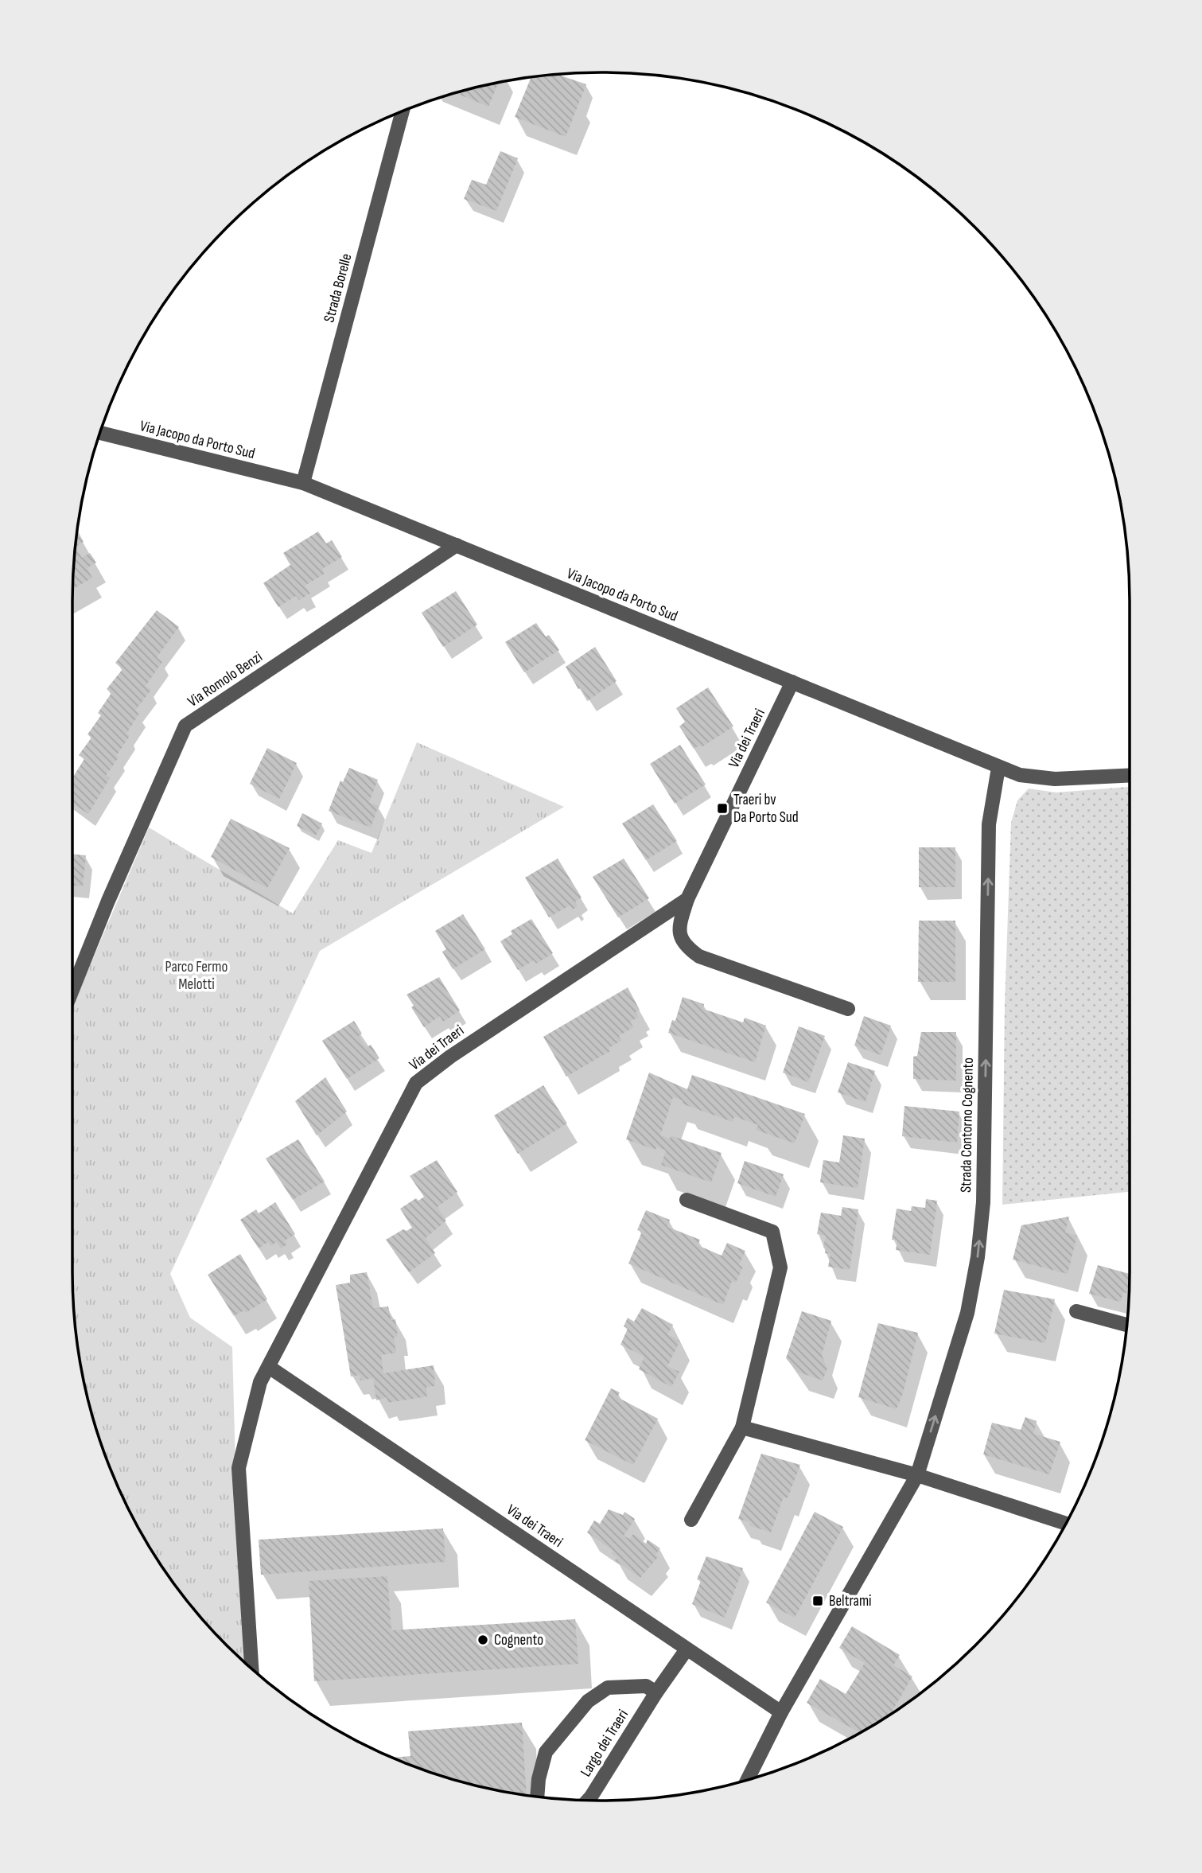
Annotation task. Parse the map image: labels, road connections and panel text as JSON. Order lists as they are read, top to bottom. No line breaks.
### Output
{"streets":{"street":["Strada Borelle","Via Jacopo da Porto Sud","Via Romolo Benzi","Via dei Traeri","Strada Contorno Cognento","Largo dei Traeri"]},"crossings":[["Strada Borelle","Via Jacopo da Porto Sud"],["Via Jacopo da Porto Sud","Via Romolo Benzi"],["Via Jacopo da Porto Sud","Via dei Traeri"],["Via Jacopo da Porto Sud","Strada Contorno Cognento"],["Via dei Traeri","Strada Contorno Cognento"],["Via dei Traeri","Largo dei Traeri"]],"one_way":["Strada Contorno Cognento"],"parks":["Parco Fermo Melotti"],"places":{"transit":["Traeri bv Da Porto Sud","Beltrami"],"other":["Cognento"]}}
